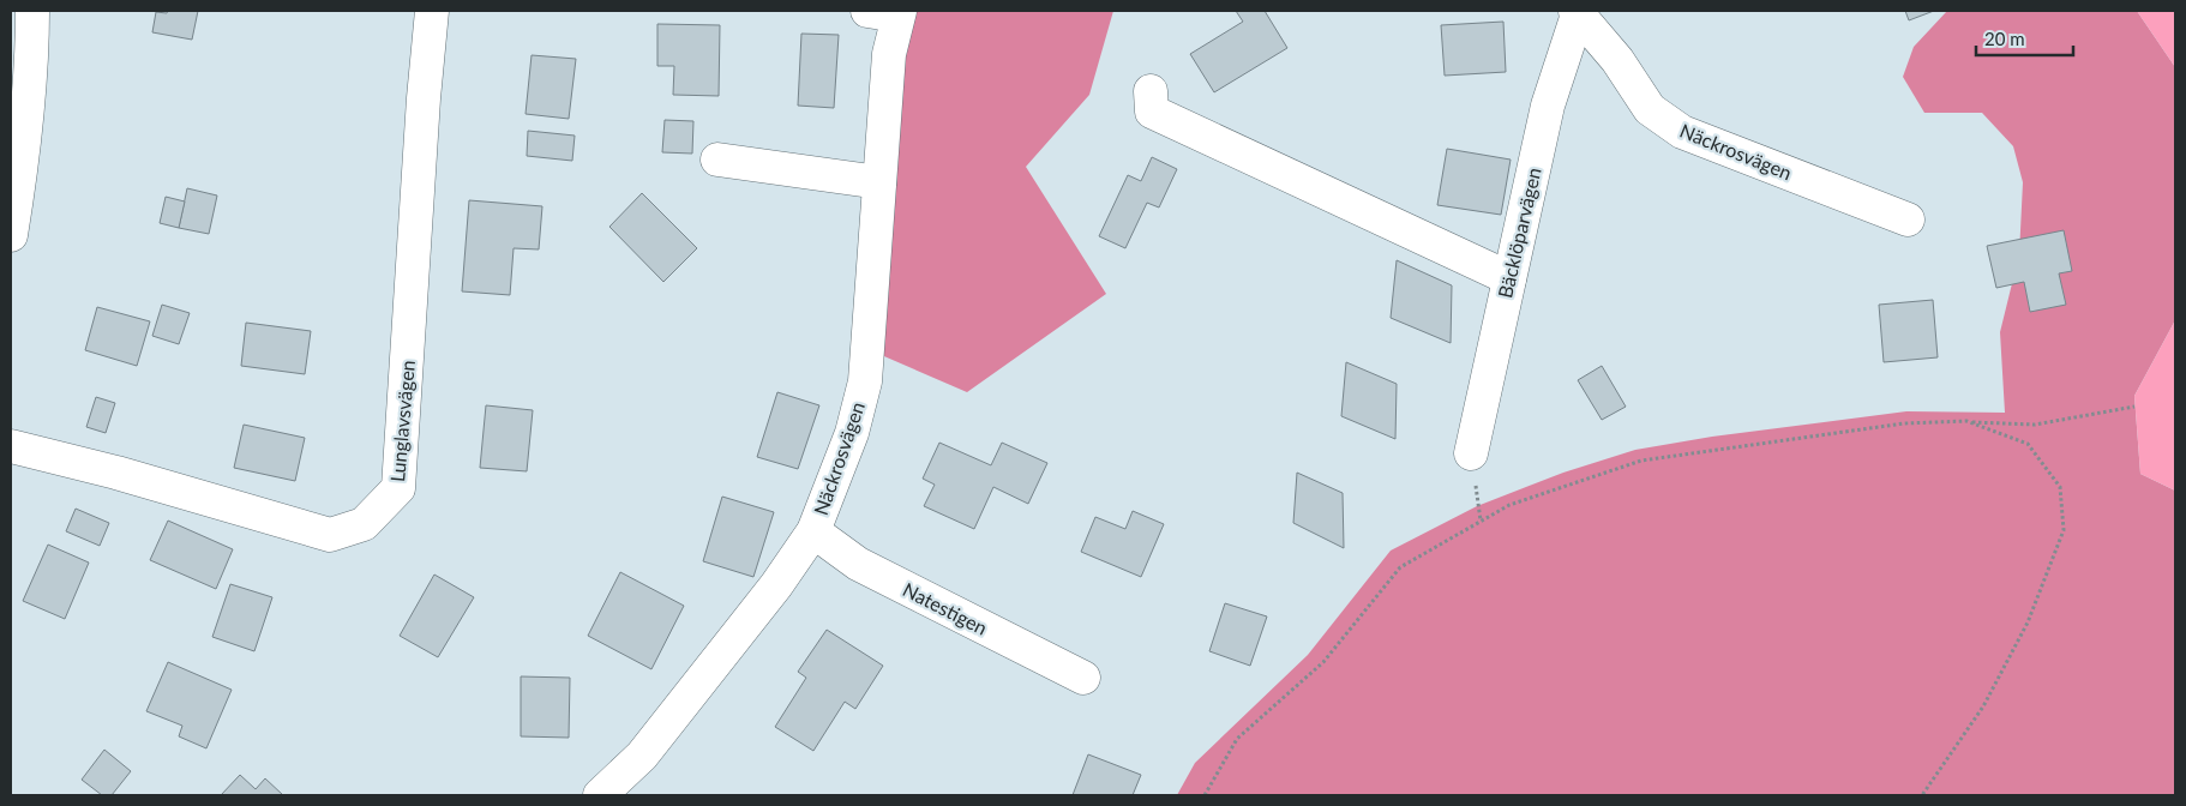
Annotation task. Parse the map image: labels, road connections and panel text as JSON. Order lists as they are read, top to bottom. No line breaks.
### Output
{"streets":{"street":["Näckrosvägen","Bäcklöparvägen","Lunglavsvägen","Natestigen"]},"crossings":[["Näckrosvägen","Bäcklöparvägen"],["Näckrosvägen","Natestigen"]],"scale_bar":"20 m"}
